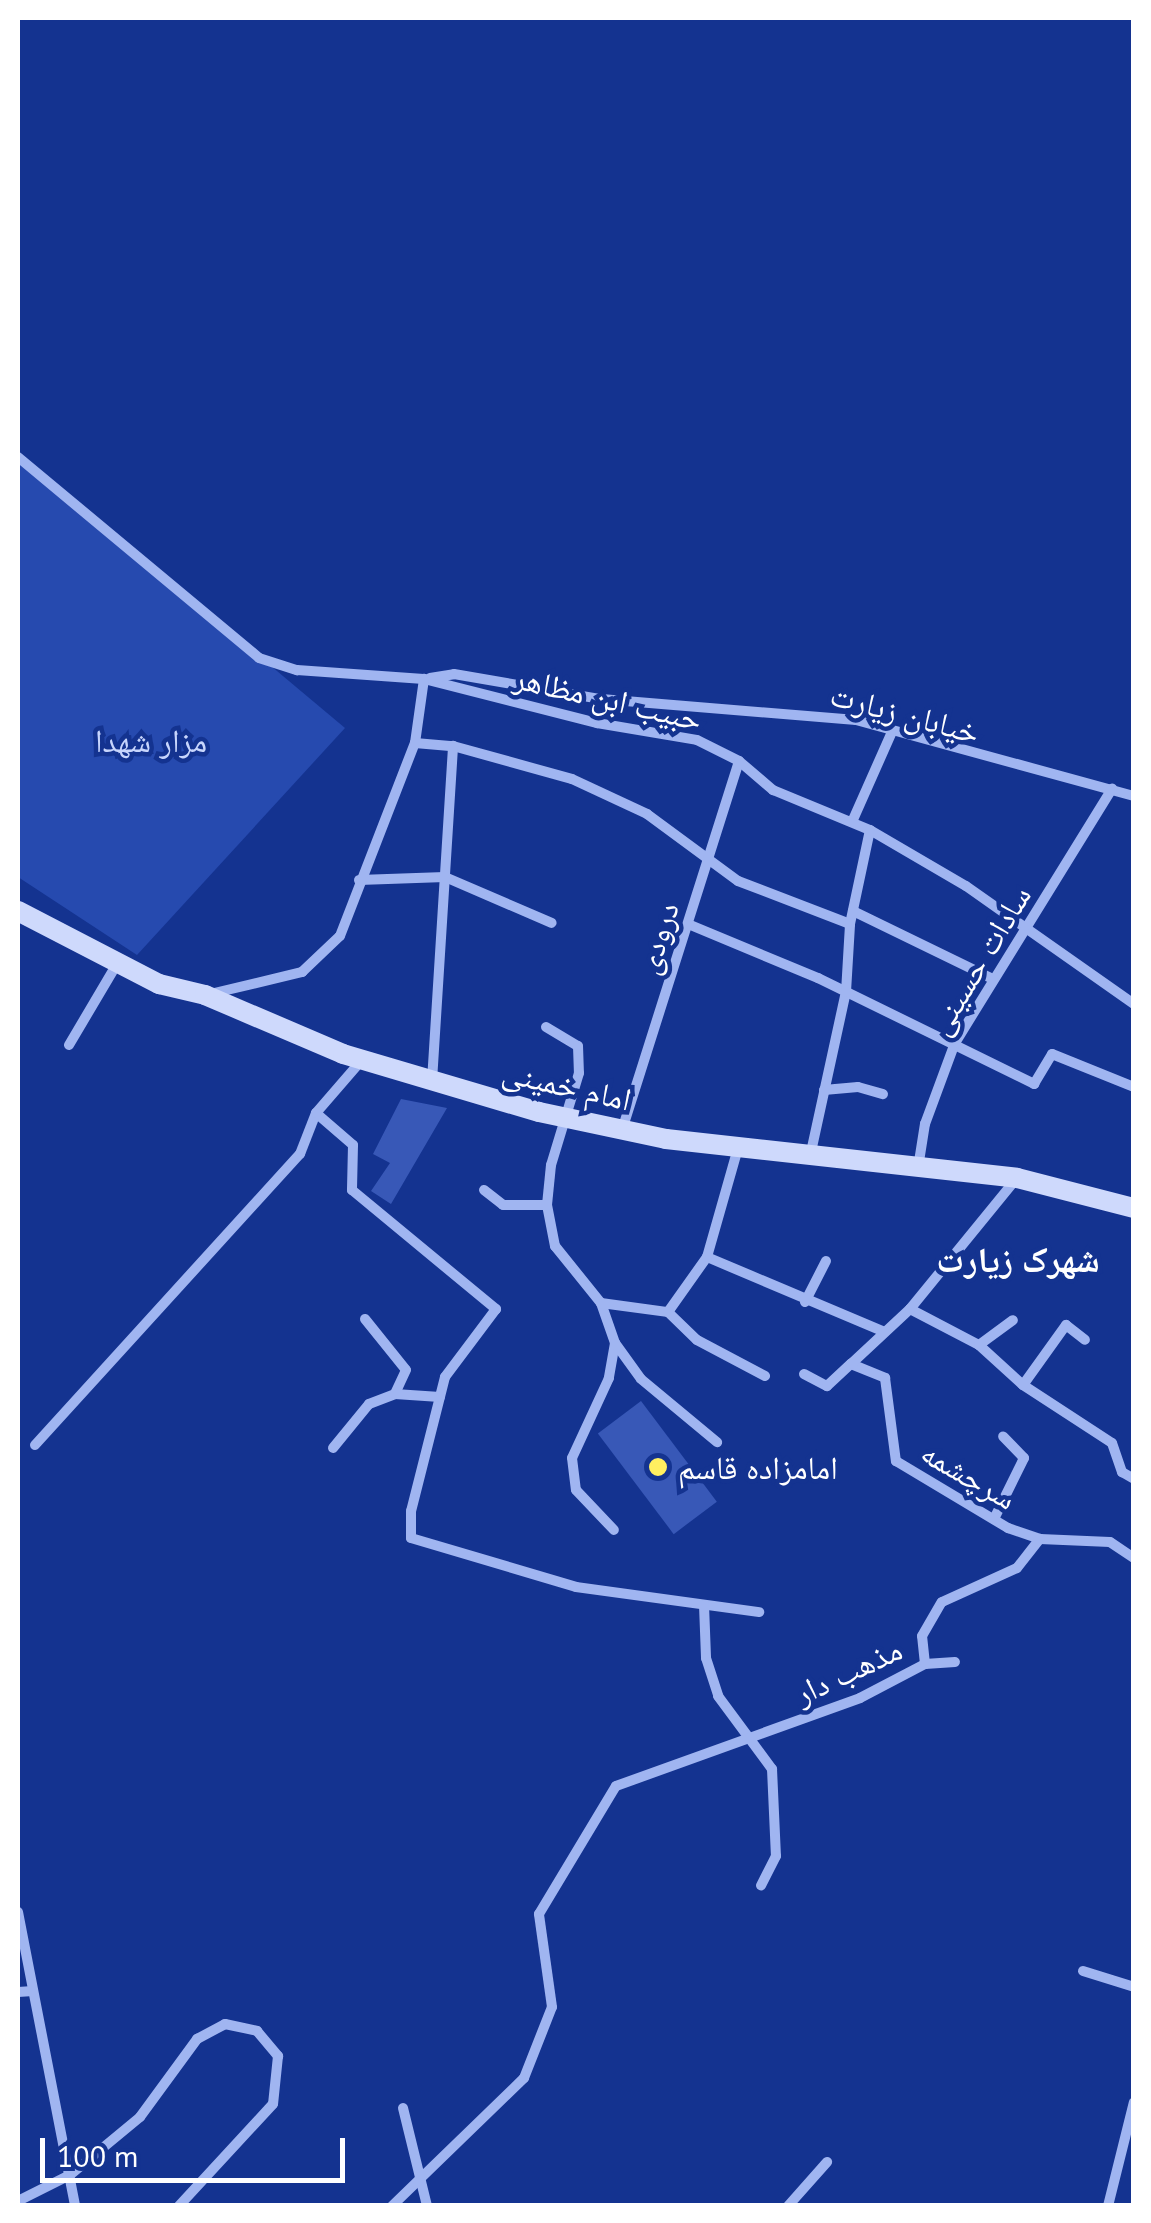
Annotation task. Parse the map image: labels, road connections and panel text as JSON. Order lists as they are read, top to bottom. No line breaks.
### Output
{"streets":{"street":["حبیب ابن مظاهر","خیابان زیارت","درودی","سادات حسینی","امام خمینی","سرچشمه","مذهب دار"]},"crossings":[["حبیب ابن مظاهر","خیابان زیارت"],["حبیب ابن مظاهر","درودی"],["حبیب ابن مظاهر","سادات حسینی"],["خیابان زیارت","سادات حسینی"],["درودی","امام خمینی"],["سادات حسینی","امام خمینی"],["سرچشمه","مذهب دار"]],"districts":["شهرک زیارت"],"parks":["مزار شهدا"],"places":["امامزاده قاسم"],"scale_bar":"100 m"}
